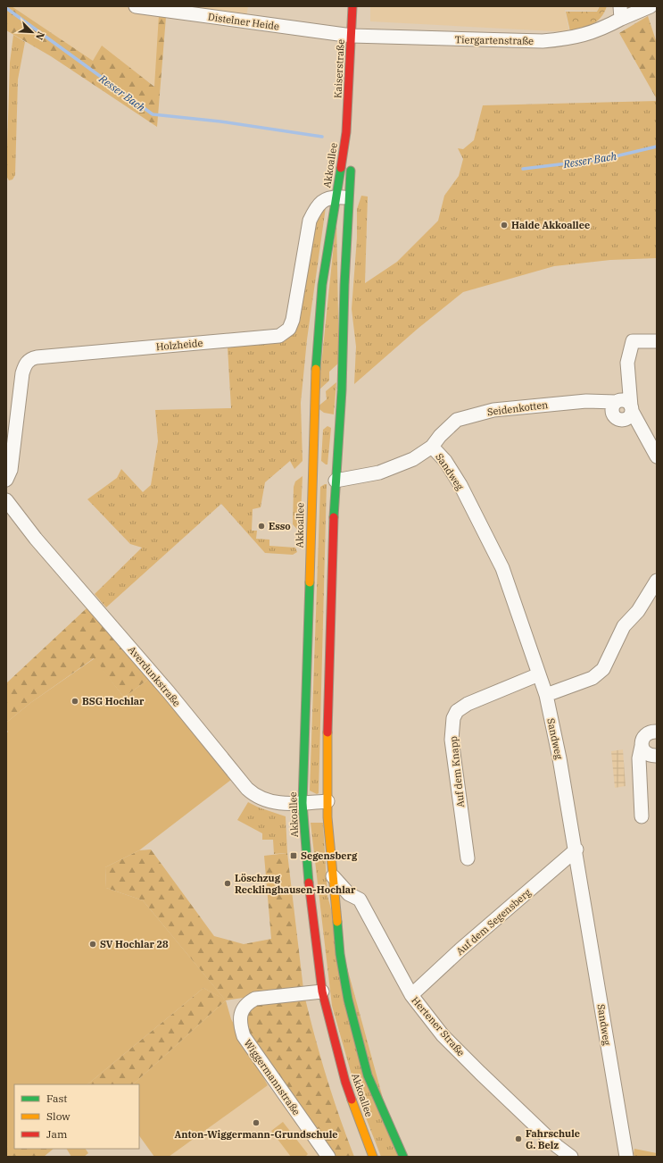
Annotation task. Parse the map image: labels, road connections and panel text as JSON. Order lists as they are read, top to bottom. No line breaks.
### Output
{"streets":{"main road":["Kaiserstraße","Akkoallee"],"street":["Distelner Heide","Tiergartenstraße","Holzheide","Seidenkotten","Sandweg","Averdunkstraße","Auf dem Knapp","Auf dem Segensberg","Hertener Straße","Wiggermannstraße"]},"crossings":[["Distelner Heide","Tiergartenstraße"],["Distelner Heide","Kaiserstraße"],["Tiergartenstraße","Kaiserstraße"],["Kaiserstraße","Akkoallee"],["Akkoallee","Holzheide"],["Akkoallee","Sandweg"],["Akkoallee","Averdunkstraße"],["Akkoallee","Hertener Straße"],["Akkoallee","Wiggermannstraße"],["Seidenkotten","Sandweg"],["Sandweg","Auf dem Knapp"],["Sandweg","Auf dem Segensberg"],["Auf dem Segensberg","Hertener Straße"]],"water":["Resser Bach"],"places":{"other":["Halde Akkoallee","Esso","BSG Hochlar","Löschzug Recklinghausen-Hochlar","SV Hochlar 28","Anton-Wiggermann-Grundschule","Fahrschule G. Belz"],"transit":["Segensberg"]},"legend":["Fast","Slow","Jam"],"north":"bottom right"}
